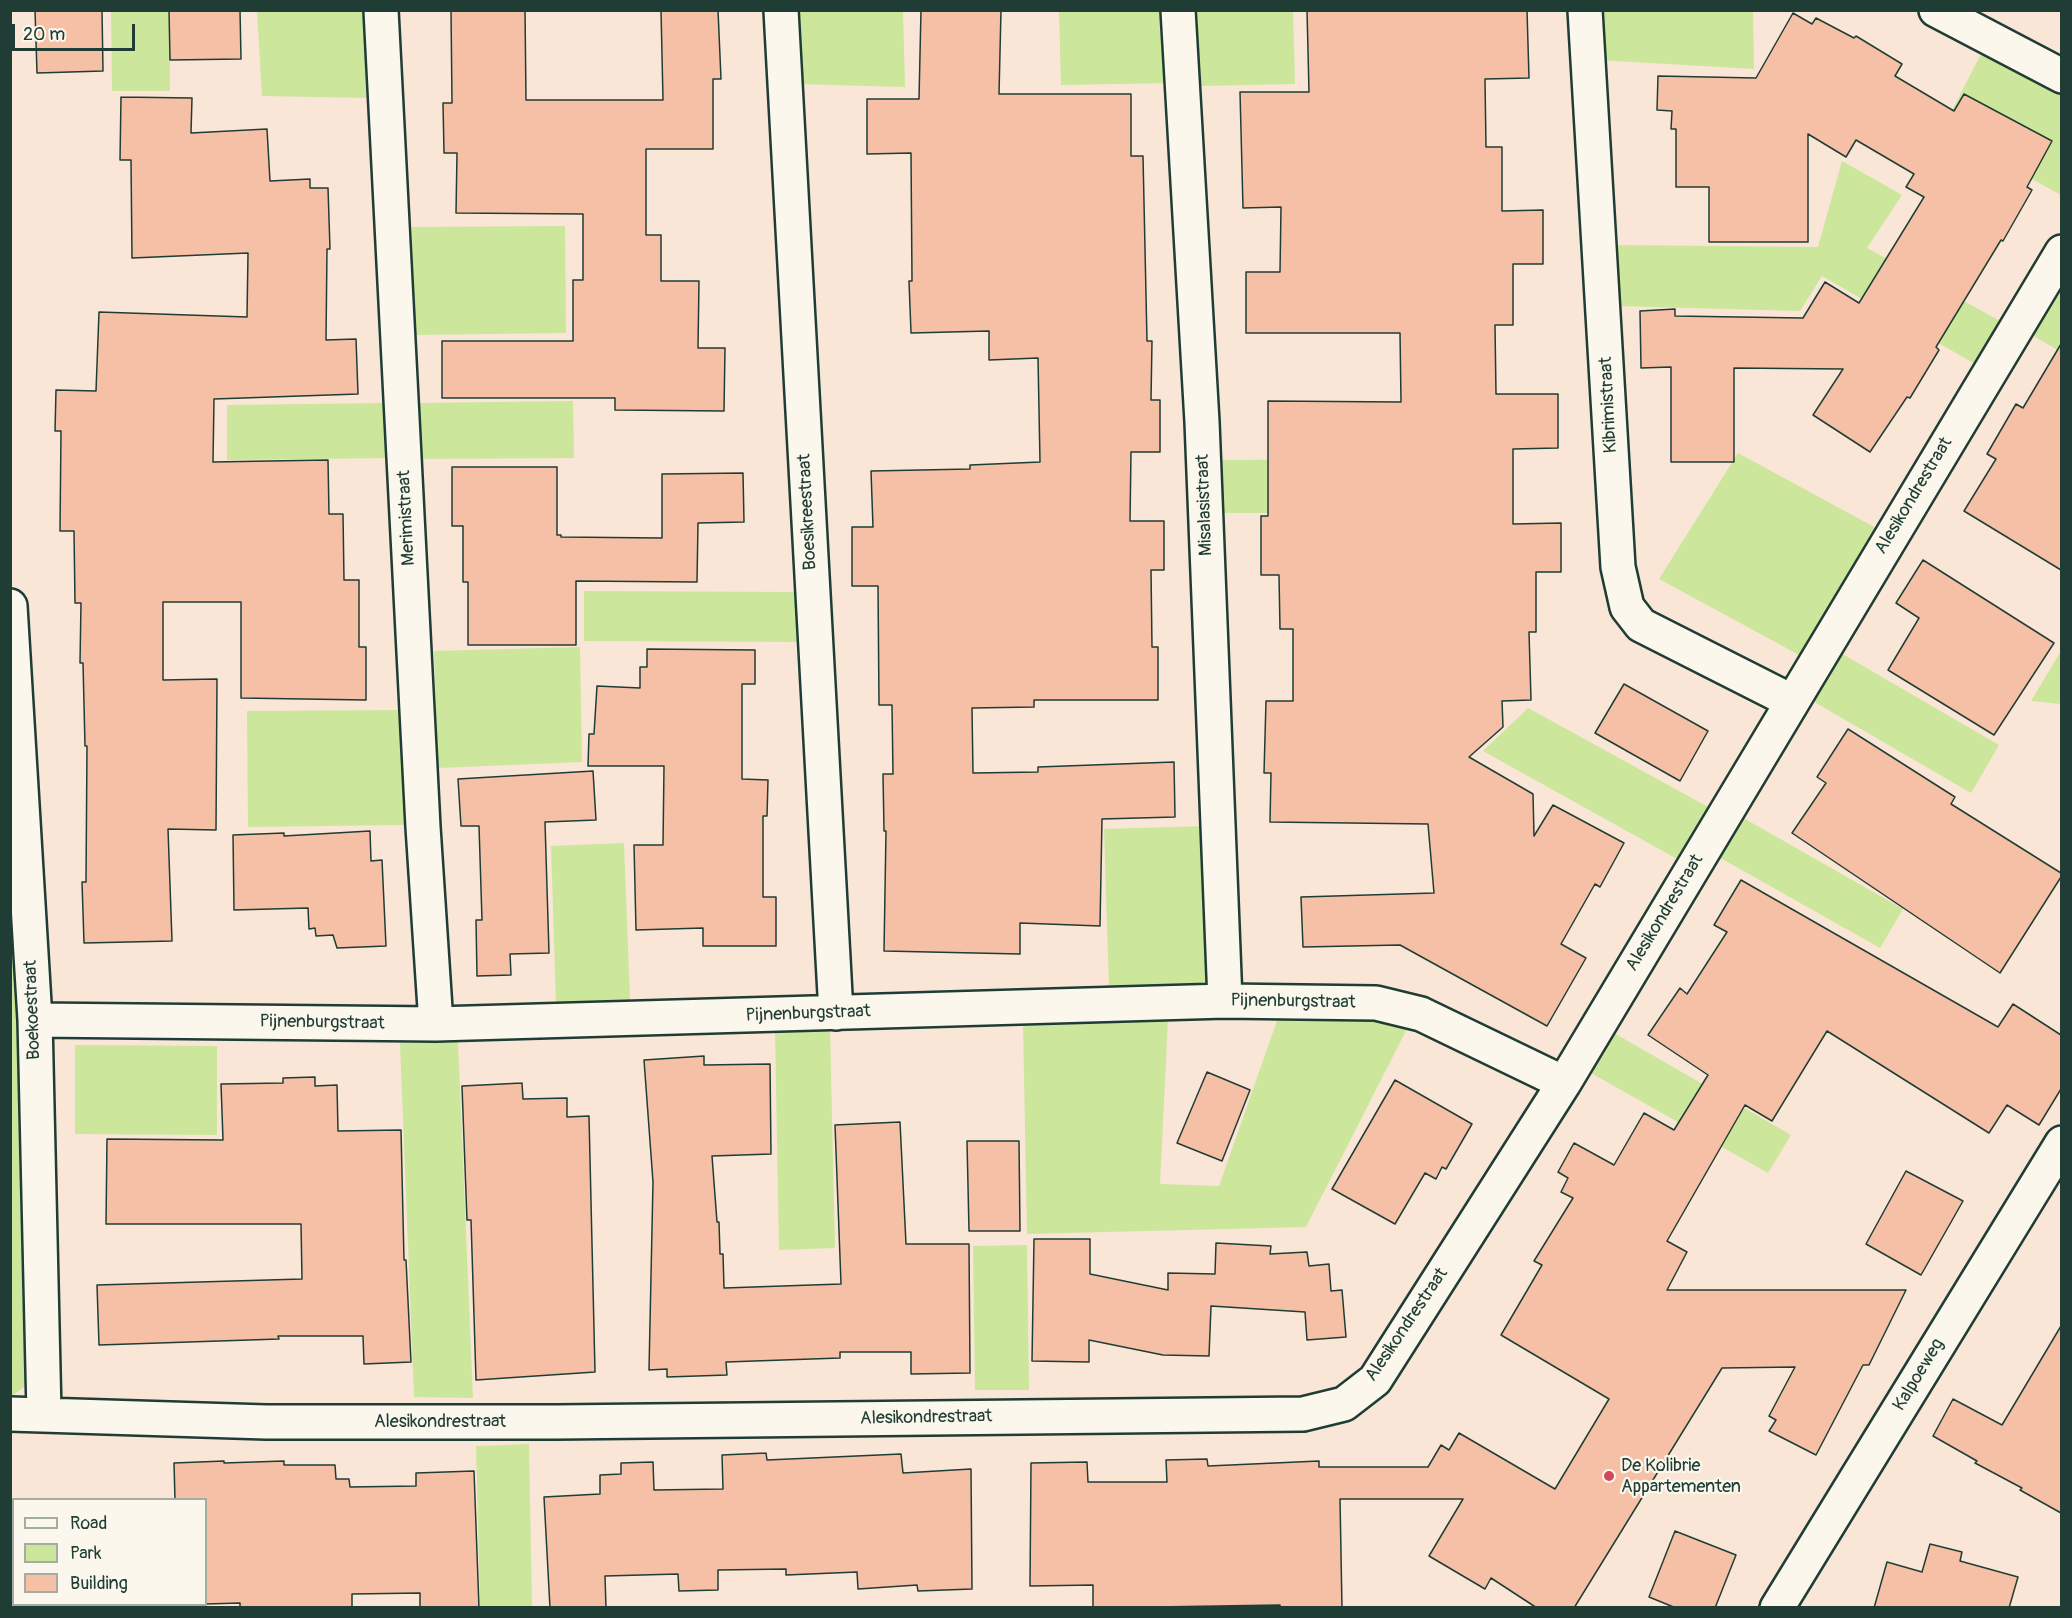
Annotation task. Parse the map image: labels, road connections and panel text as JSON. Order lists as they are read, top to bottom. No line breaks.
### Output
{"streets":{"street":["Kibrimistraat","Alesikondrestraat","Misalasistraat","Boesikreestraat","Merimistraat","Pijnenburgstraat","Boekoestraat","Kalpoeweg"]},"crossings":[["Kibrimistraat","Alesikondrestraat"],["Alesikondrestraat","Pijnenburgstraat"],["Alesikondrestraat","Boekoestraat"],["Misalasistraat","Pijnenburgstraat"],["Boesikreestraat","Pijnenburgstraat"],["Merimistraat","Pijnenburgstraat"],["Pijnenburgstraat","Boekoestraat"]],"places":["De Kolibrie Appartementen"],"legend":["Road","Park","Building"],"scale_bar":"20 m"}
